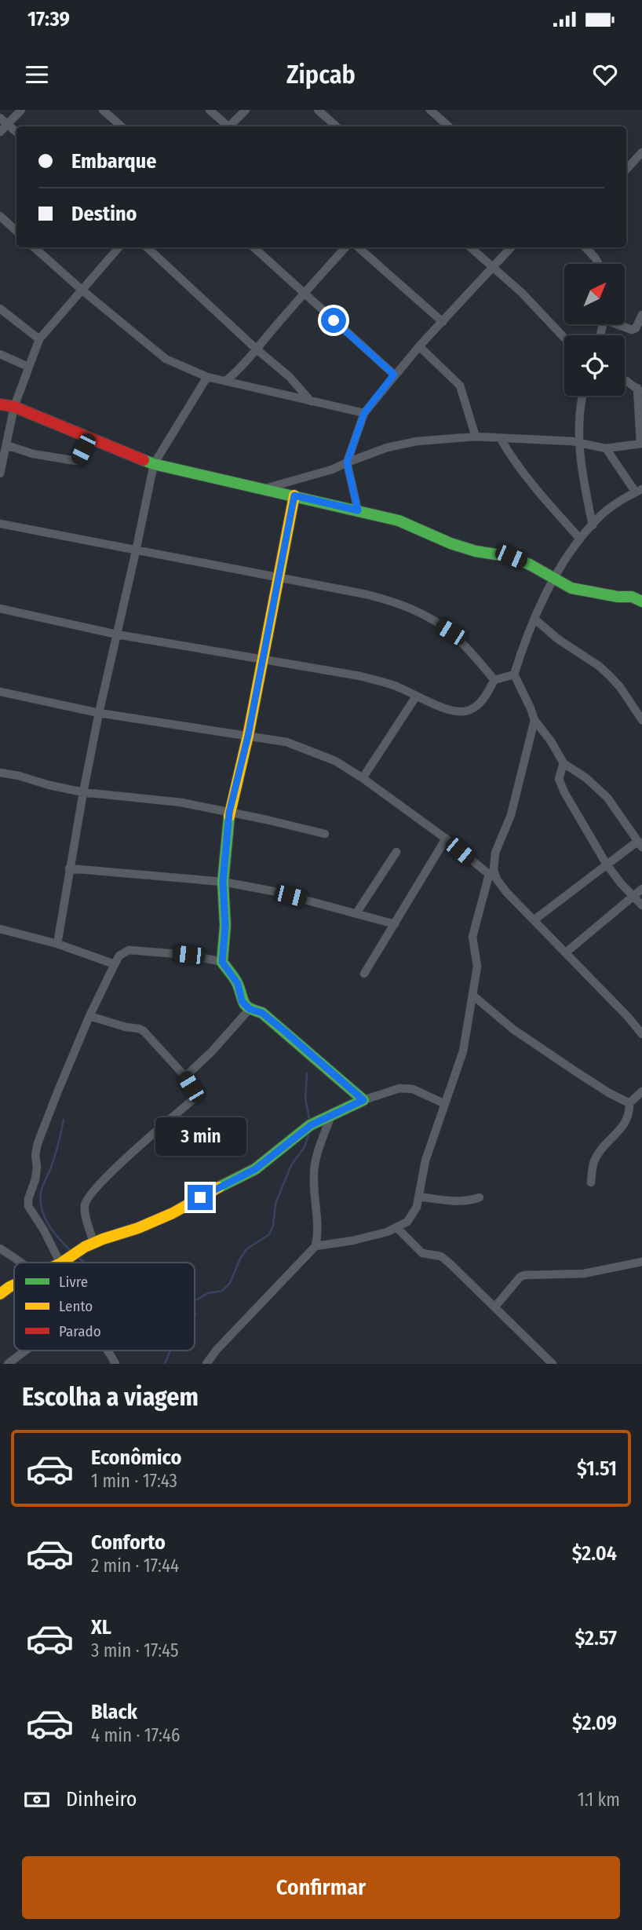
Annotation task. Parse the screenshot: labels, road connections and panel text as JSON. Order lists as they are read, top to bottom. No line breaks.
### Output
{"legend":["Livre","Lento","Parado"],"north":"top right","page":{"status":"17:39","header":"Zipcab","banner":["Embarque","Destino"],"bubble":"3 min","heading":"Escolha a viagem","list":[{"name":"Econômico","note":"1 min · 17:43","value":"$1.51"},{"name":"Conforto","note":"2 min · 17:44","value":"$2.04"},{"name":"XL","note":"3 min · 17:45","value":"$2.57"},{"name":"Black","note":"4 min · 17:46","value":"$2.09"}],"pay":["Dinheiro","1.1 km"],"buttons":"Confirmar"}}
